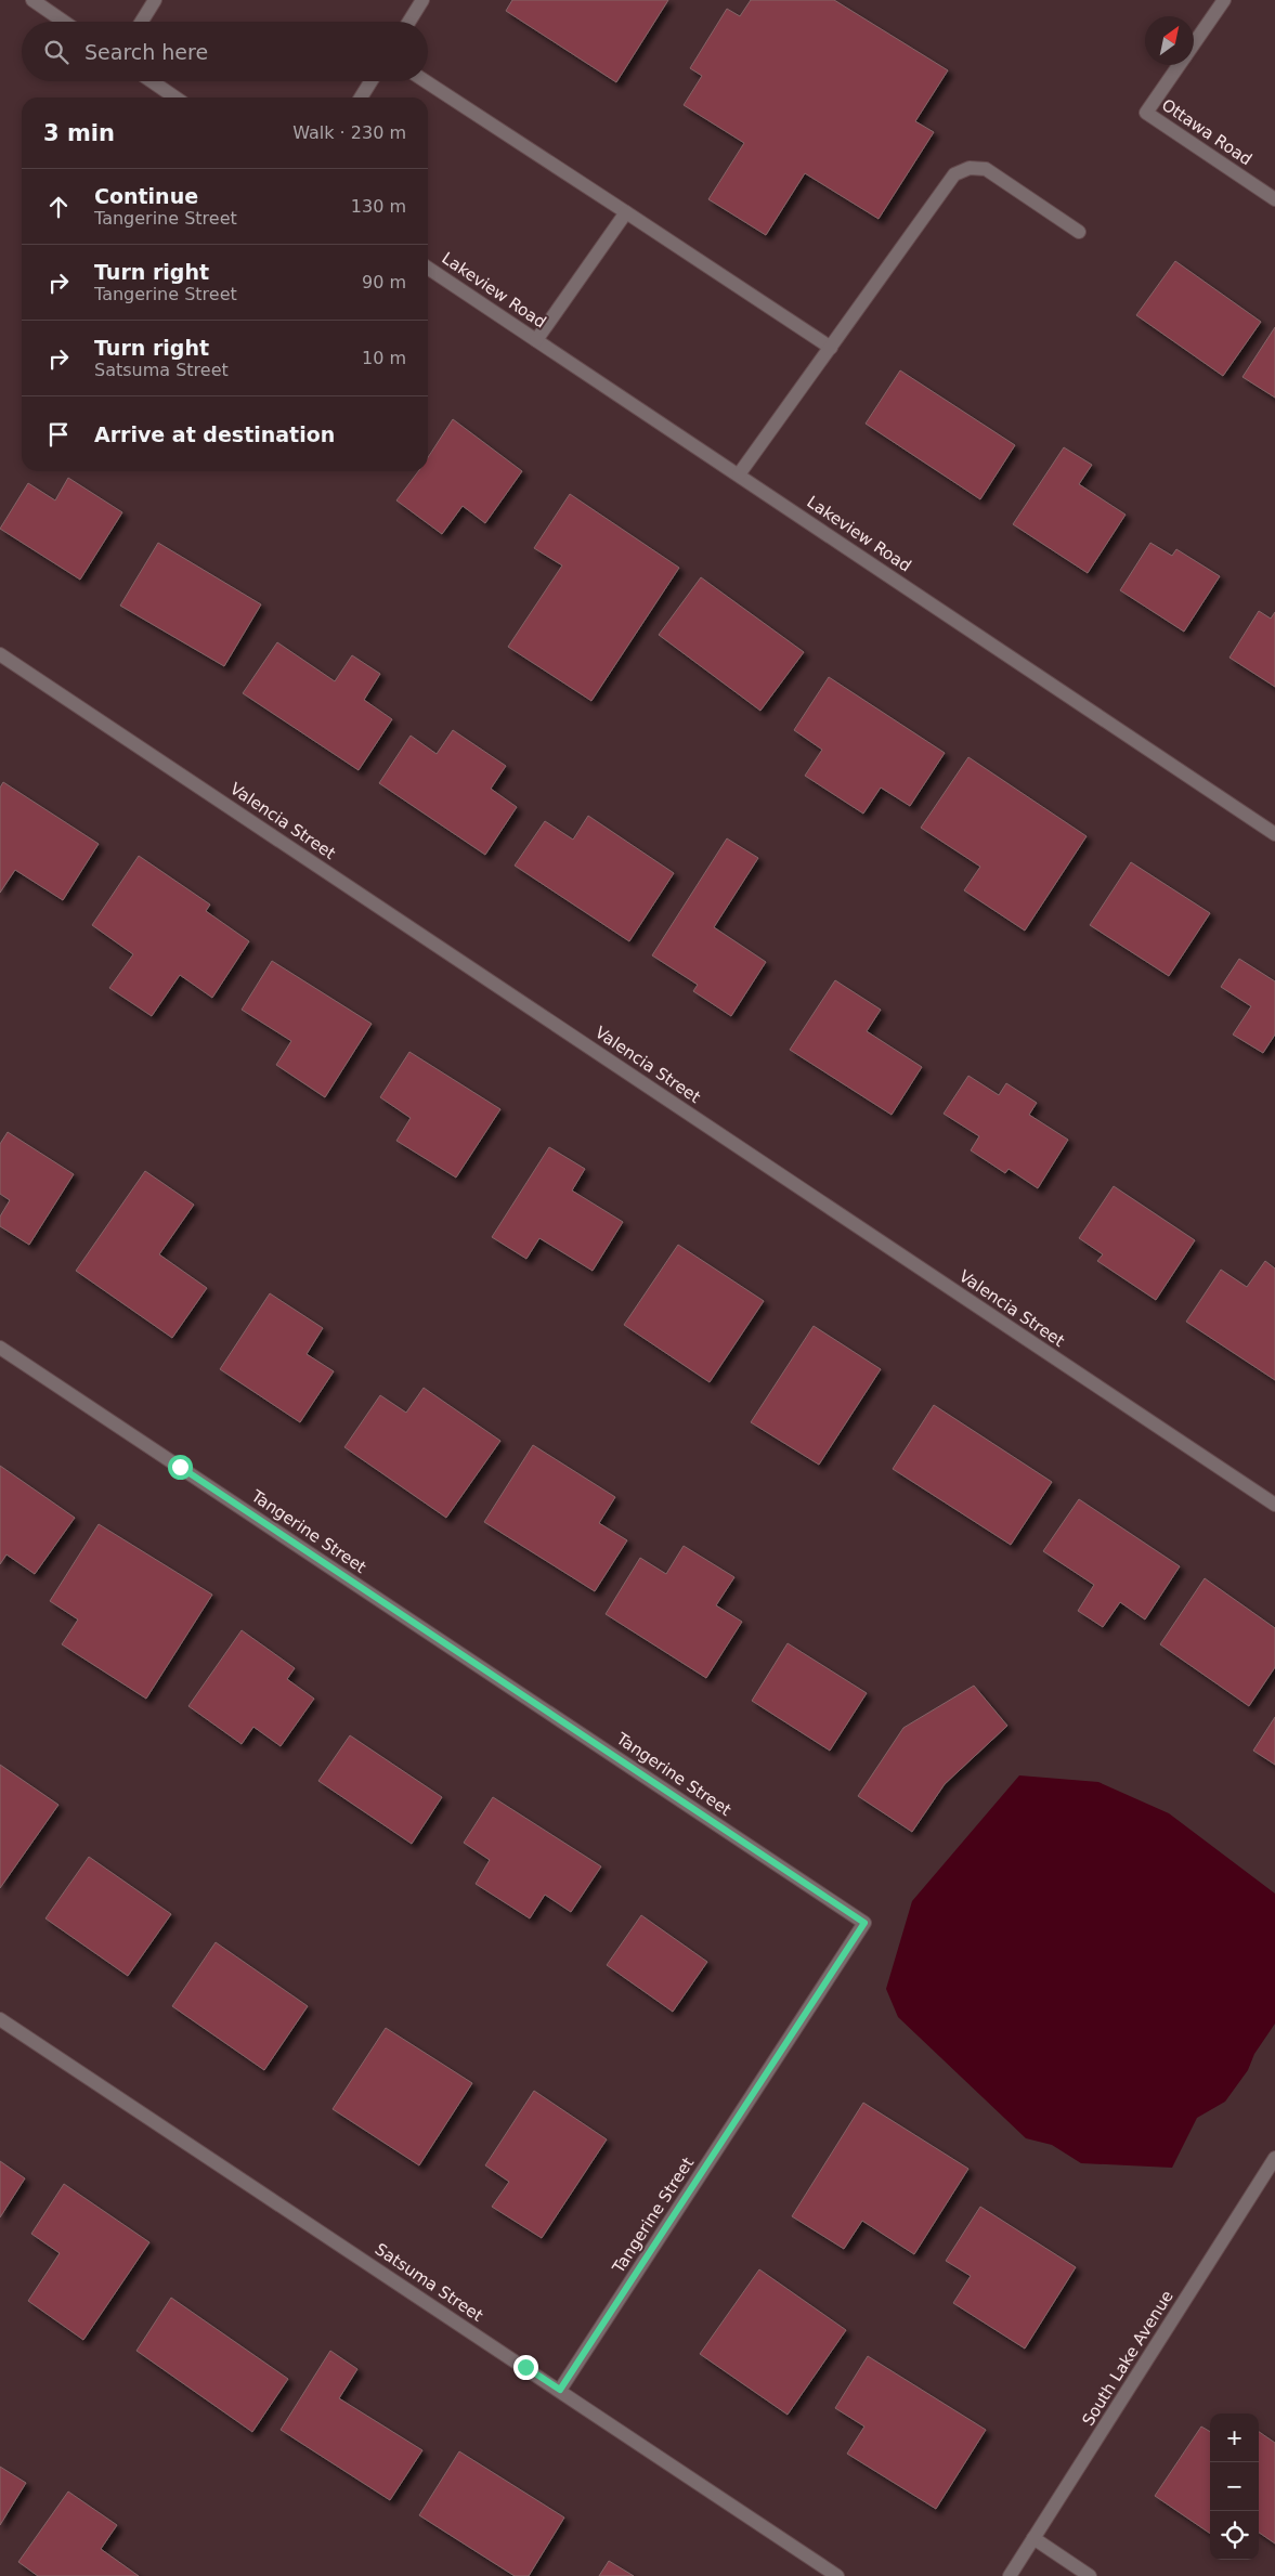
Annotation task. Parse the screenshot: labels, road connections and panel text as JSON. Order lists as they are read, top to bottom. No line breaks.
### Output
{"streets":{"street":["Ottawa Road","Lakeview Road","Valencia Street","Tangerine Street","Satsuma Street","South Lake Avenue"]},"crossings":[["Tangerine Street","Satsuma Street"]],"north":"top right","page":{"search":"Search here","heading":["3 min","Walk · 230 m"],"list":[["Continue","Tangerine Street","130 m"],["Turn right","Tangerine Street","90 m"],["Turn right","Satsuma Street","10 m"],"Arrive at destination"],"map_buttons":["+","−"]}}
